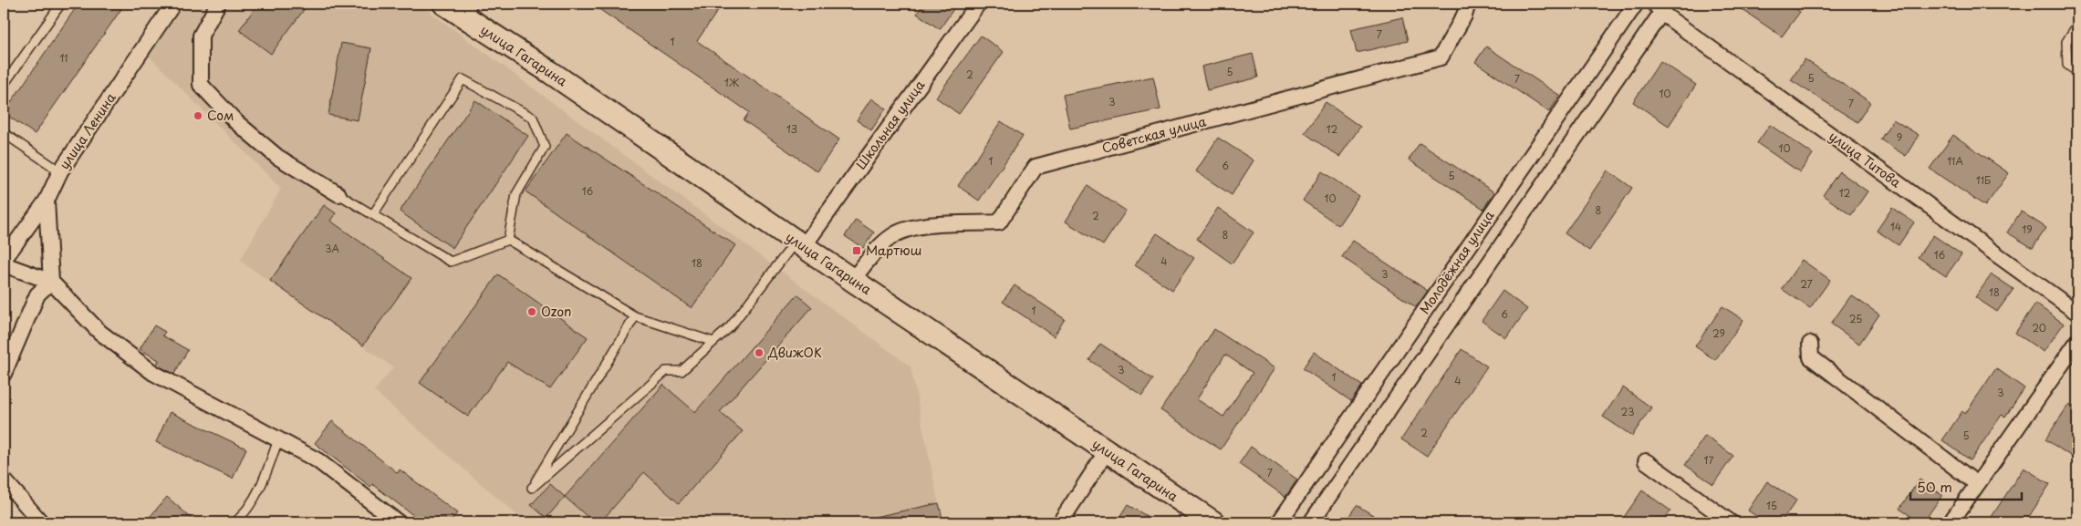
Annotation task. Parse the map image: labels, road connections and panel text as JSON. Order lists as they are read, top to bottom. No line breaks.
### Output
{"streets":{"main road":["улица Гагарина"],"street":["Школьная улица","улица Ленина","Советская улица","улица Титова","Молодёжная улица"]},"crossings":[["улица Гагарина","Школьная улица"],["улица Гагарина","Советская улица"]],"places":{"other":["Сом","Ozon","ДвижОК"],"transit":["Мартюш"]},"house_numbers":["7","1","11","5","2","5","7","1Ж","10","3","7","1З","12","9","10","1","11А","6","5","11Б","16","12","10","8","2","14","19","8","3А","16","4","18","3","27","18","1","6","25","20","29","3","1","4","3","23","2","5","17","7","15"],"scale_bar":"50 m"}
